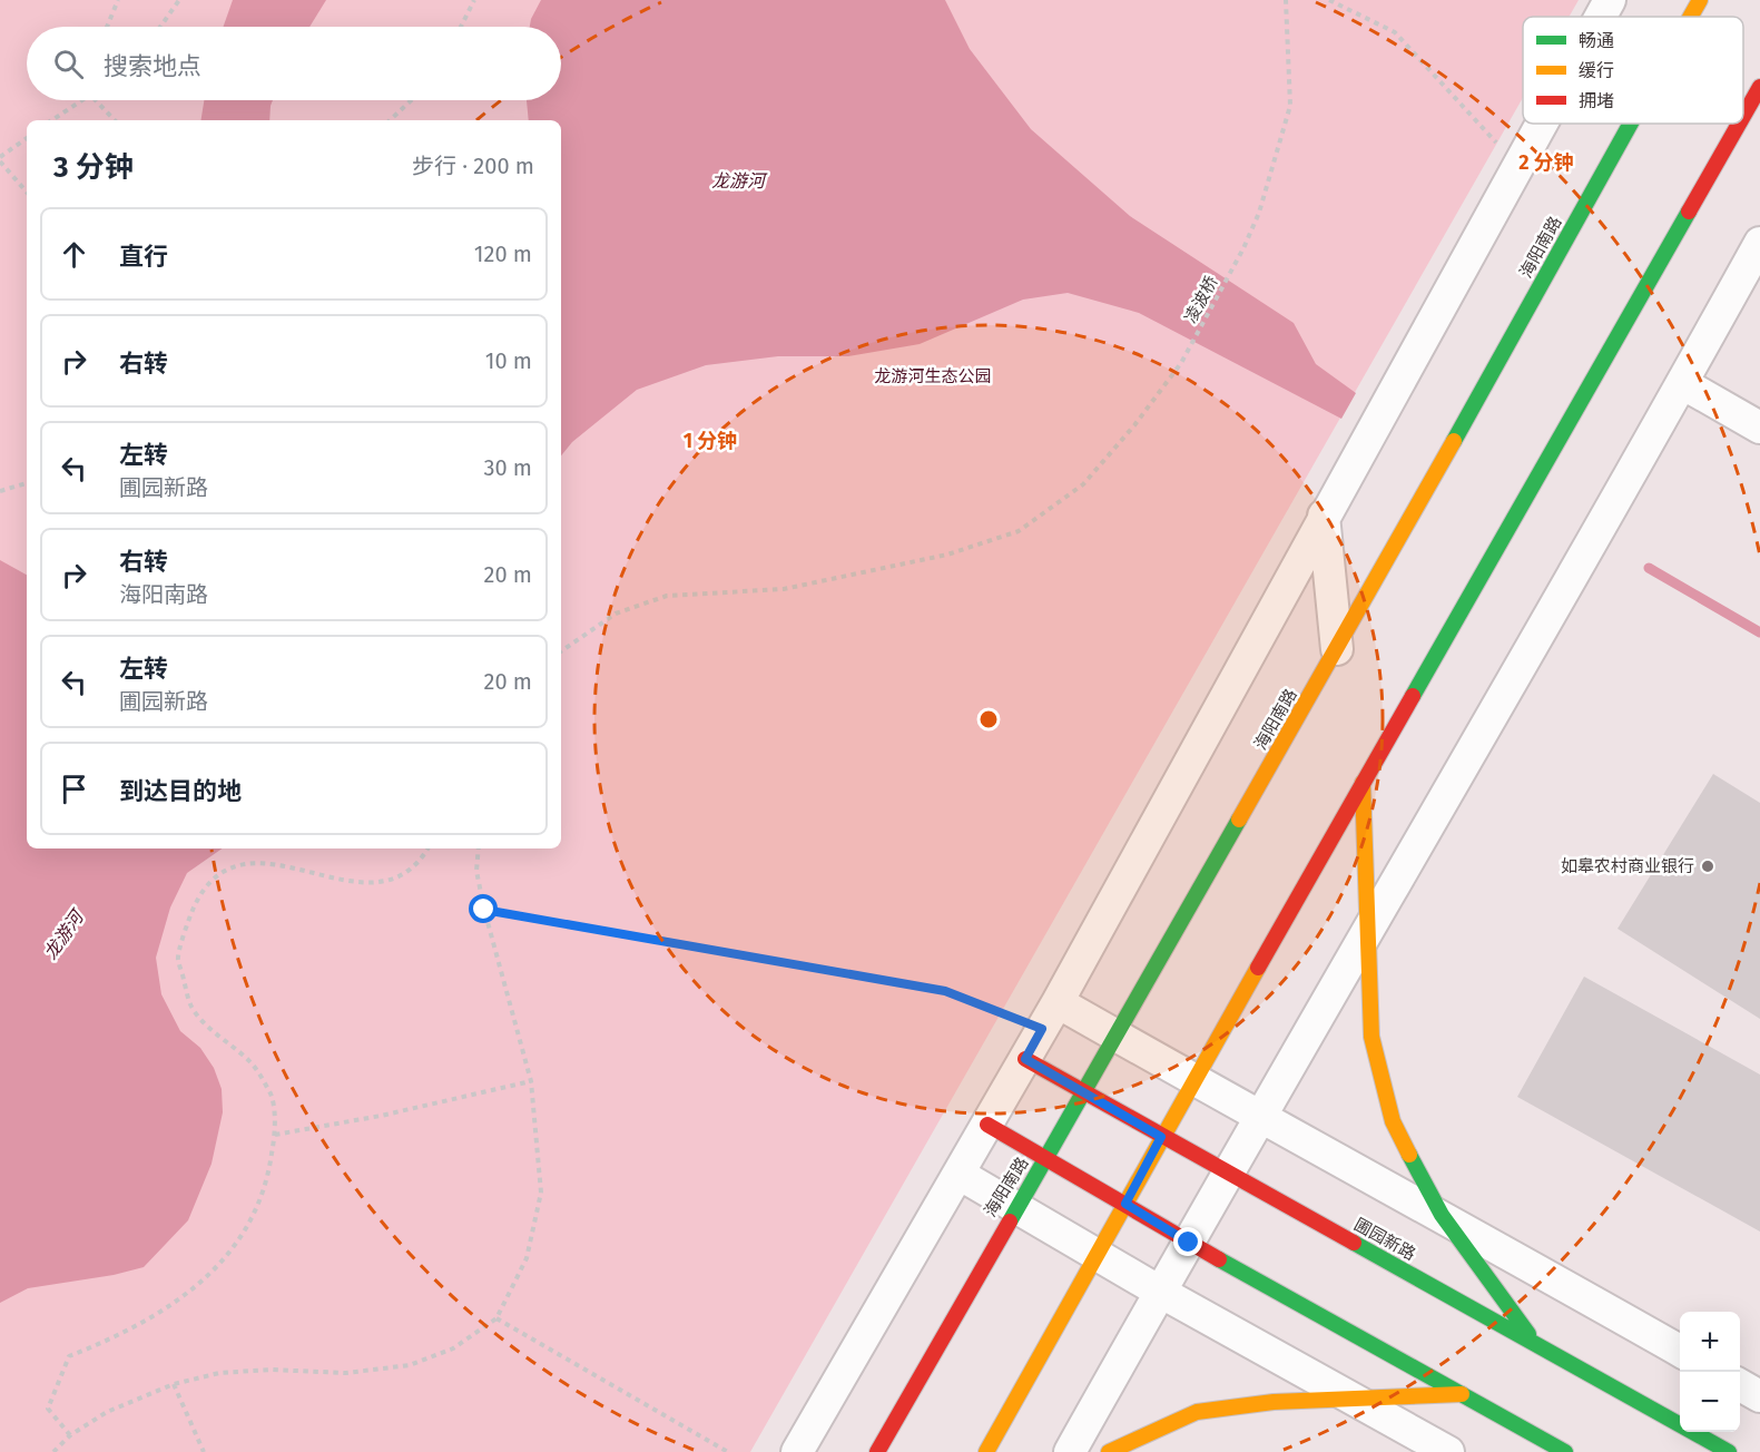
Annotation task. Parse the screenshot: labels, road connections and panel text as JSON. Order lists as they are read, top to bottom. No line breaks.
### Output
{"streets":{"main road":["海阳南路","圃园新路"],"path":["凌波桥"]},"crossings":[["海阳南路","圃园新路"]],"water":["龙游河"],"parks":["龙游河生态公园"],"places":["如皋农村商业银行"],"legend":["畅通","缓行","拥堵"],"page":{"search":"搜索地点","heading":["3 分钟","步行 · 200 m"],"list":[["直行","120 m"],["右转","10 m"],["左转","圃园新路","30 m"],["右转","海阳南路","20 m"],["左转","圃园新路","20 m"],"到达目的地"],"map_buttons":["+","−"]},"rings":["2 分钟","1 分钟"]}
